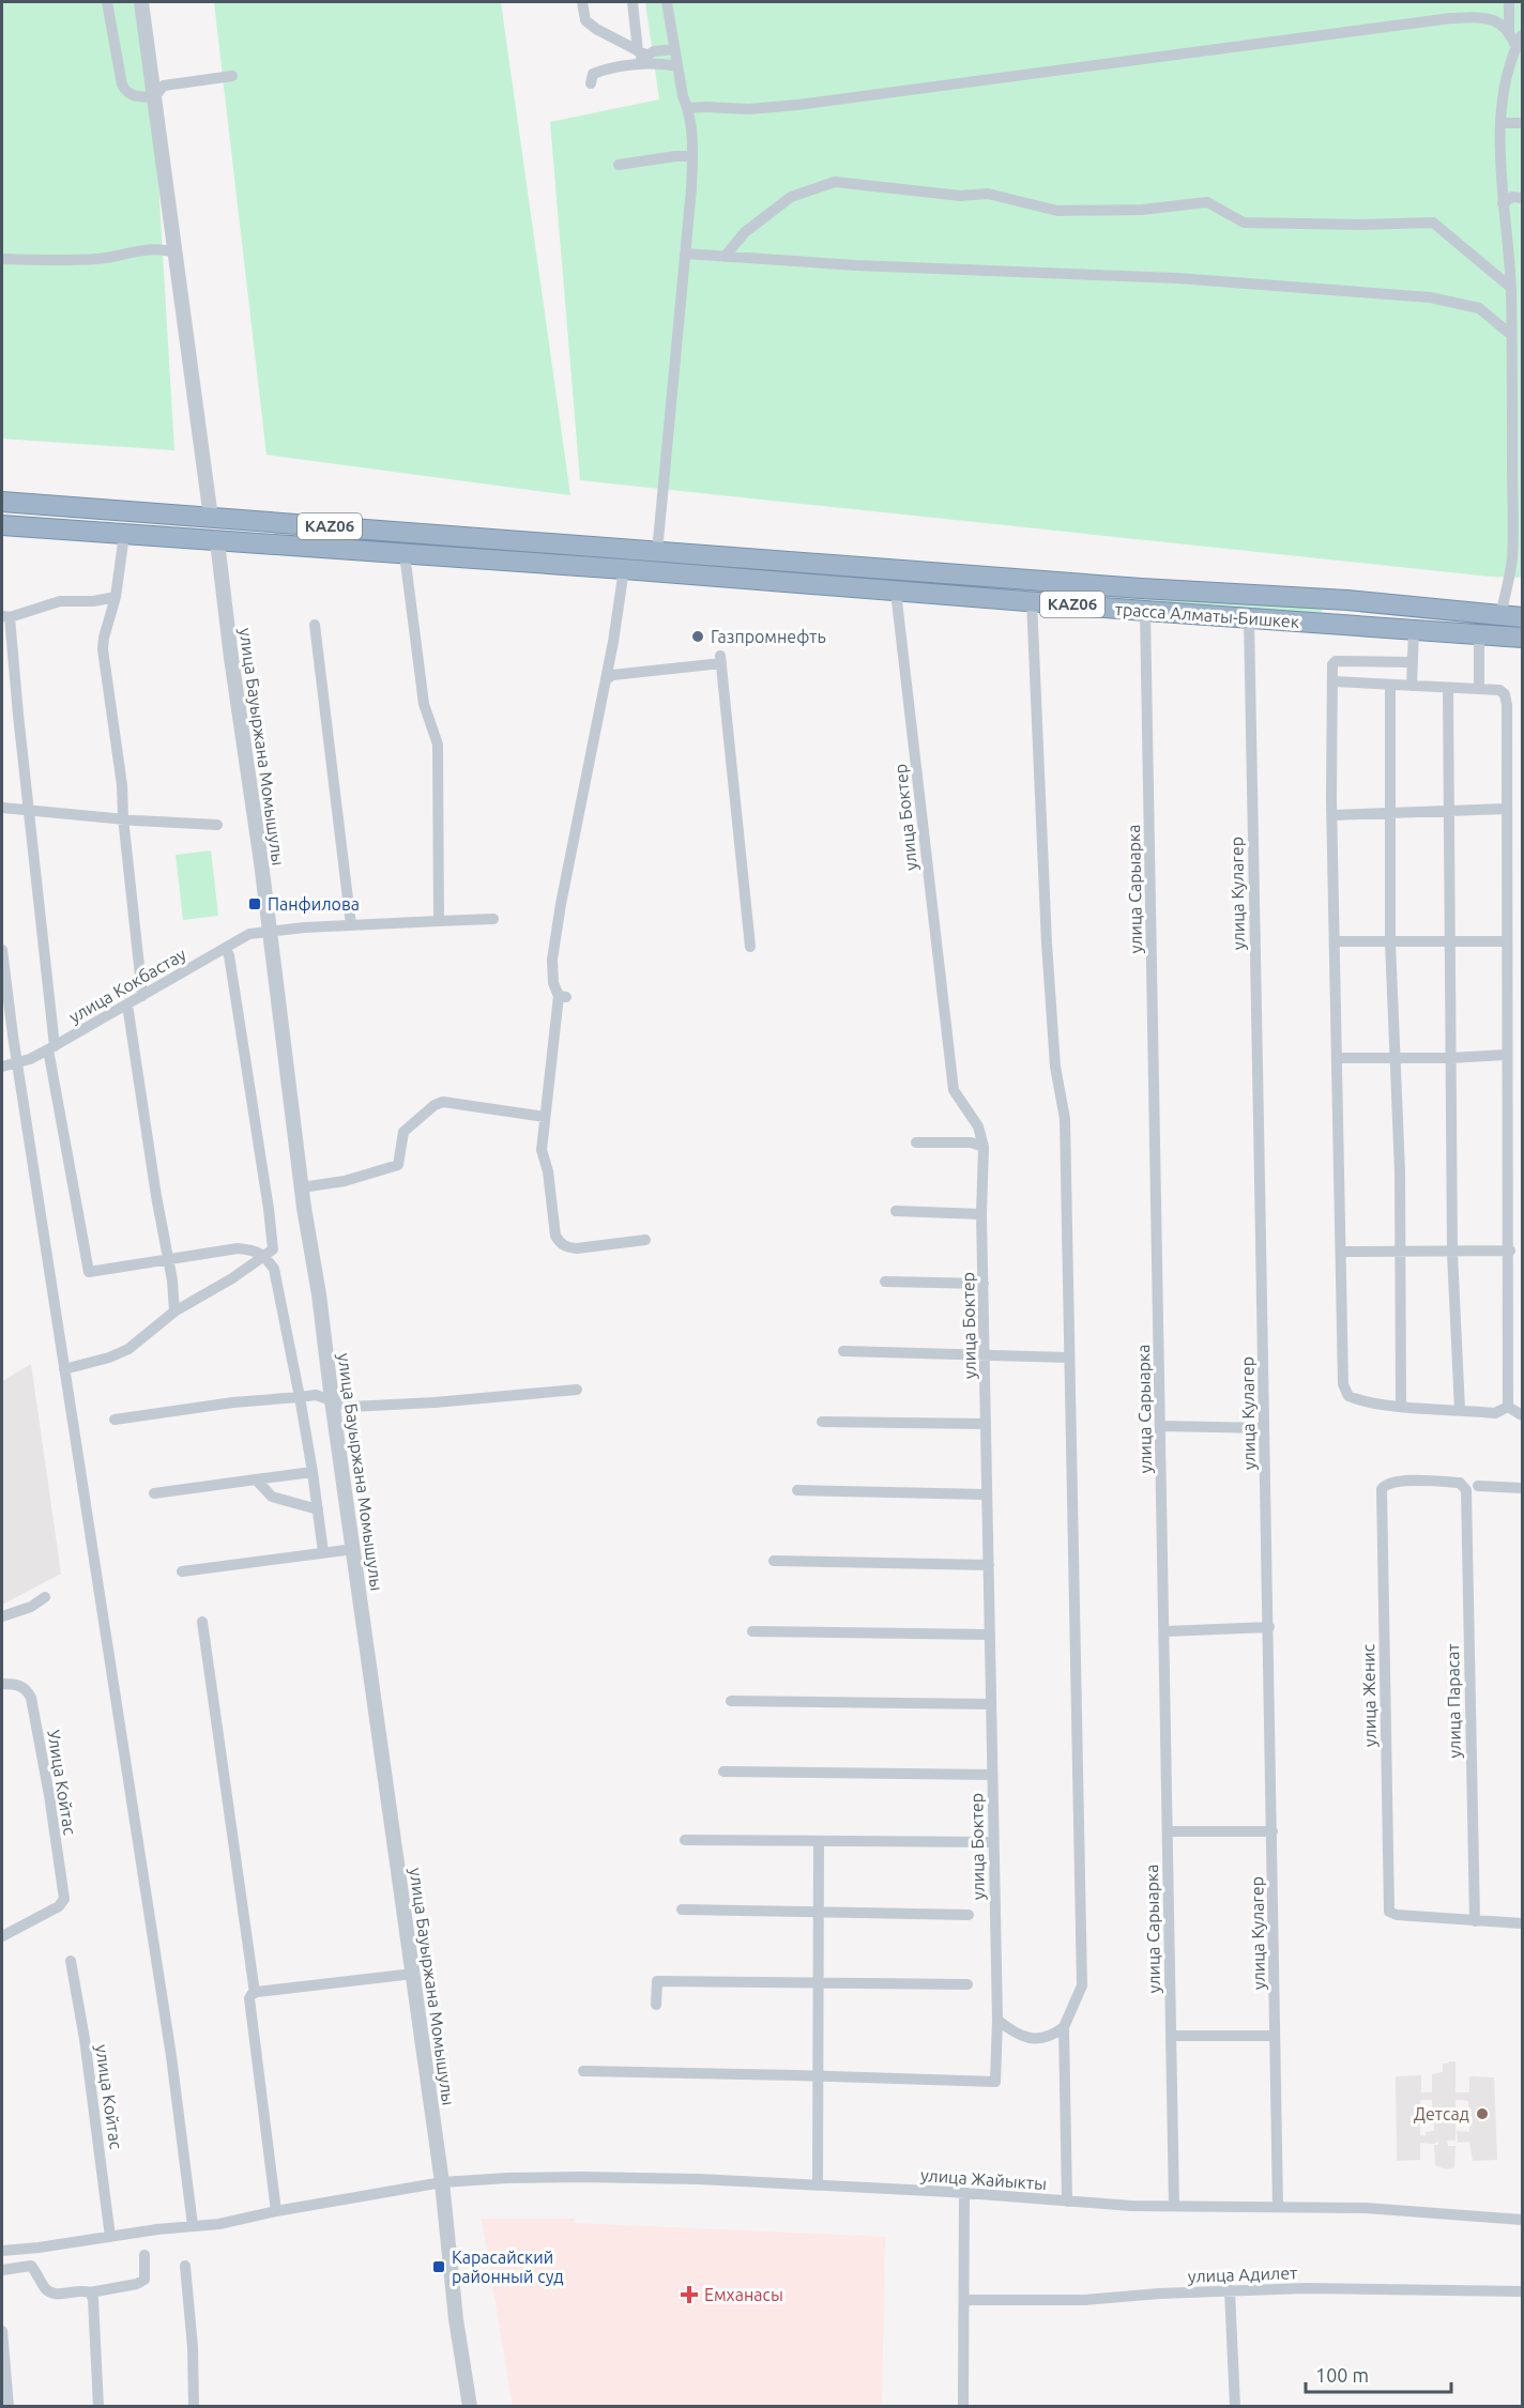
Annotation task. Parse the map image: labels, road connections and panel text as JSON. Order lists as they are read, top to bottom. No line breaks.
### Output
{"streets":{"highway":["KАZ06","трасса Алматы-Бишкек"],"street":["улица Бауыржана Момышулы","улица Боктер","улица Сарыарка","улица Кулагер","улица Кокбастау","улица Женис","улица Парасат","Улица Койтас","улица Койтас","улица Жайыкты","улица Адилет"]},"crossings":[["KАZ06","трасса Алматы-Бишкек"],["KАZ06","улица Бауыржана Момышулы"],["трасса Алматы-Бишкек","улица Боктер"],["трасса Алматы-Бишкек","улица Сарыарка"],["трасса Алматы-Бишкек","улица Кулагер"],["улица Бауыржана Момышулы","улица Кокбастау"],["улица Бауыржана Момышулы","улица Жайыкты"],["улица Сарыарка","улица Жайыкты"],["улица Кулагер","улица Жайыкты"],["улица Женис","улица Парасат"],["улица Койтас","улица Жайыкты"]],"places":{"other":["Газпромнефть","Детсад"],"transit":["Панфилова","Карасайский районный суд"],"health":["Емханасы"]},"scale_bar":"100 m"}
